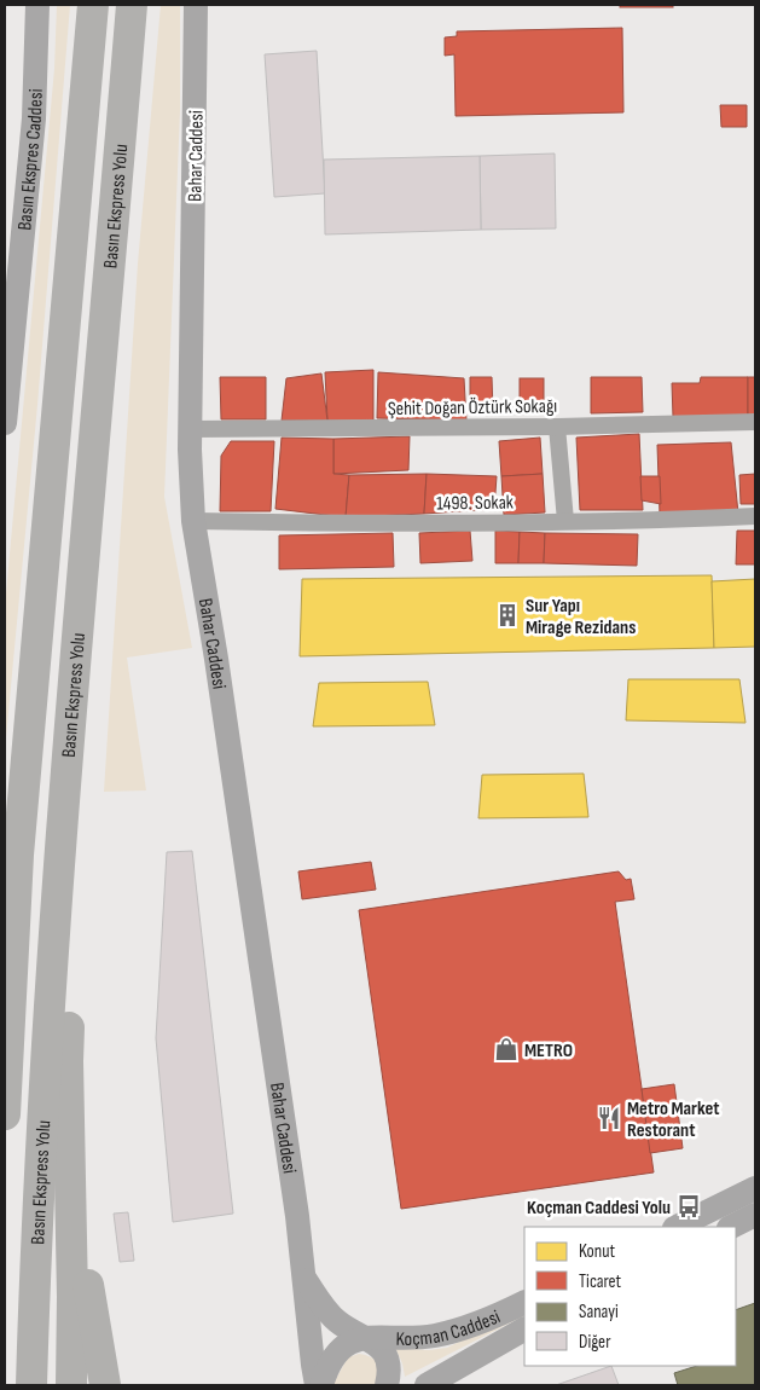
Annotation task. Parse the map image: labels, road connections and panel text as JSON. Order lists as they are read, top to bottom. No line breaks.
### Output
{"streets":{"highway":["Basın Ekspress Yolu"],"main road":["Bahar Caddesi","Basın Ekspres Caddesi","Koçman Caddesi"],"street":["Şehit Doğan Öztürk Sokağı","1498. Sokak"]},"crossings":[["Bahar Caddesi","Şehit Doğan Öztürk Sokağı"],["Bahar Caddesi","1498. Sokak"]],"places":{"building":["Sur Yapı Mirage Rezidans"],"shop":["METRO"],"restaurant":["Metro Market Restorant"],"bus stop":["Koçman Caddesi Yolu"]},"legend":["Konut","Ticaret","Sanayi","Diğer"]}
